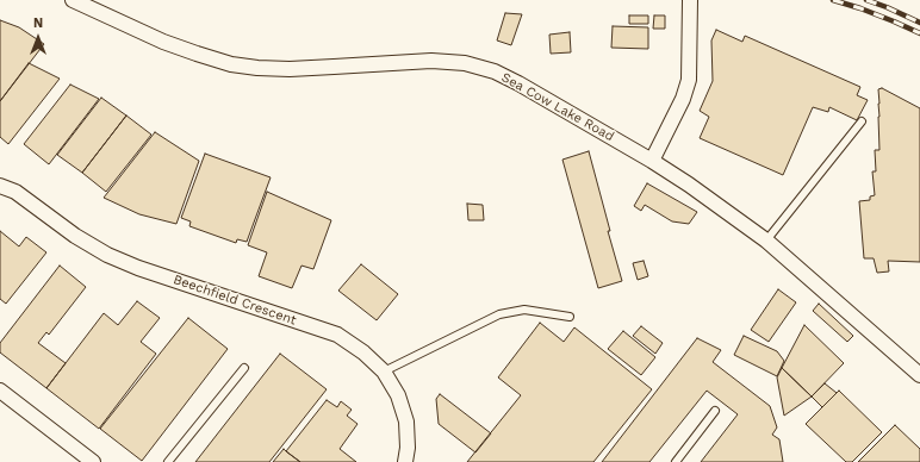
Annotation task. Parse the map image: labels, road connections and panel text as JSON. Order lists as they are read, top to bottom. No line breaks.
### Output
{"streets":{"street":["Sea Cow Lake Road","Beechfield Crescent"]},"north":"top"}
